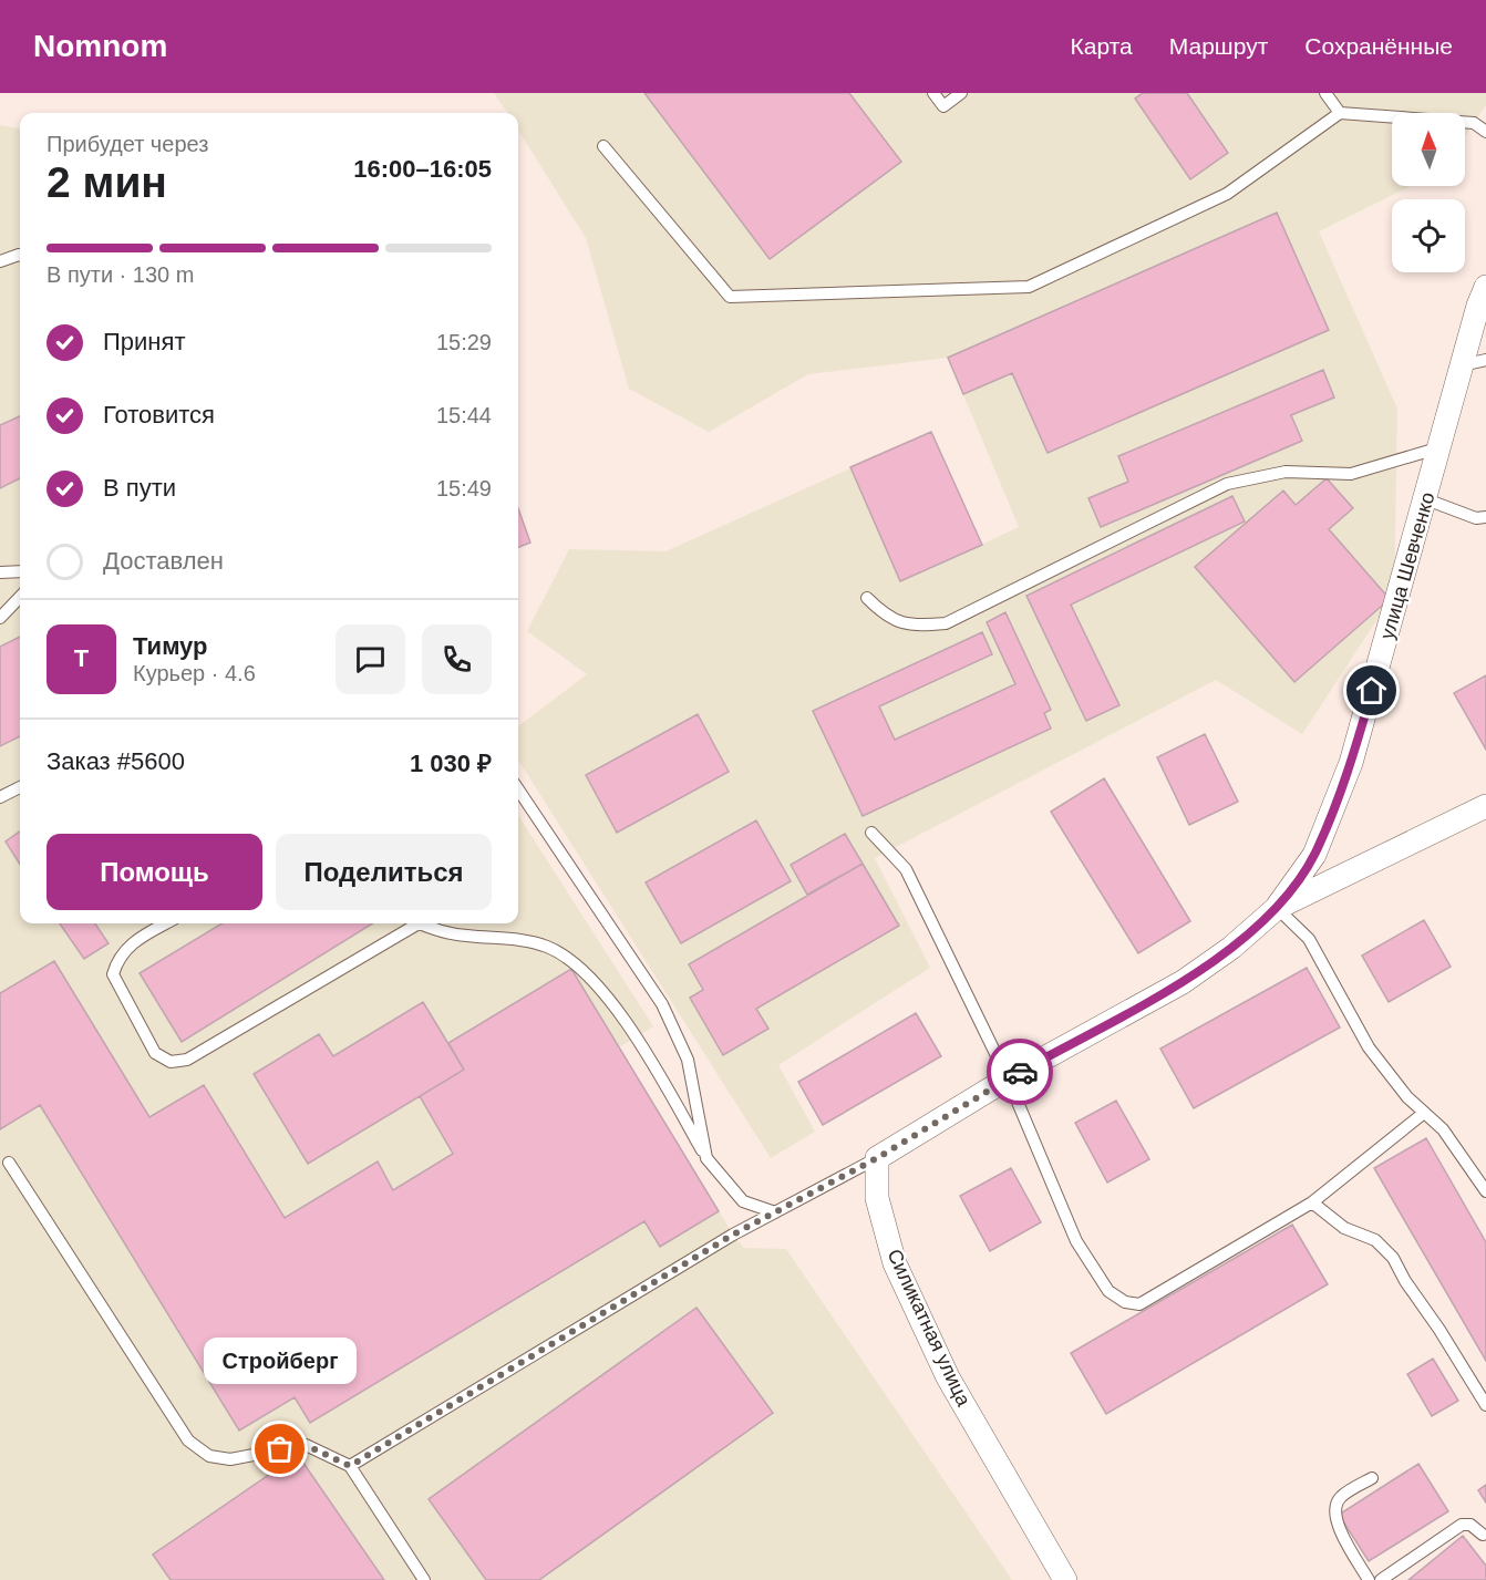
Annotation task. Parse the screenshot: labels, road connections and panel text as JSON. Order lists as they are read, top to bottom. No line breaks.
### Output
{"streets":{"street":["улица Шевченко","Силикатная улица"]},"places":["Стройберг"],"north":"top","page":{"header":"Nomnom","nav":["Карта","Маршрут","Сохранённые"],"heading":["2 мин","Прибудет через","16:00–16:05"],"panel":["Тимур","Курьер · 4.6","Заказ #5600","1 030 ₽"],"bar":"В пути · 130 m","list":[["Принят","15:29"],["Готовится","15:44"],["В пути","15:49"],"Доставлен"],"round":"Т","buttons":["Помощь","Поделиться"],"bubble":"Стройберг"}}
